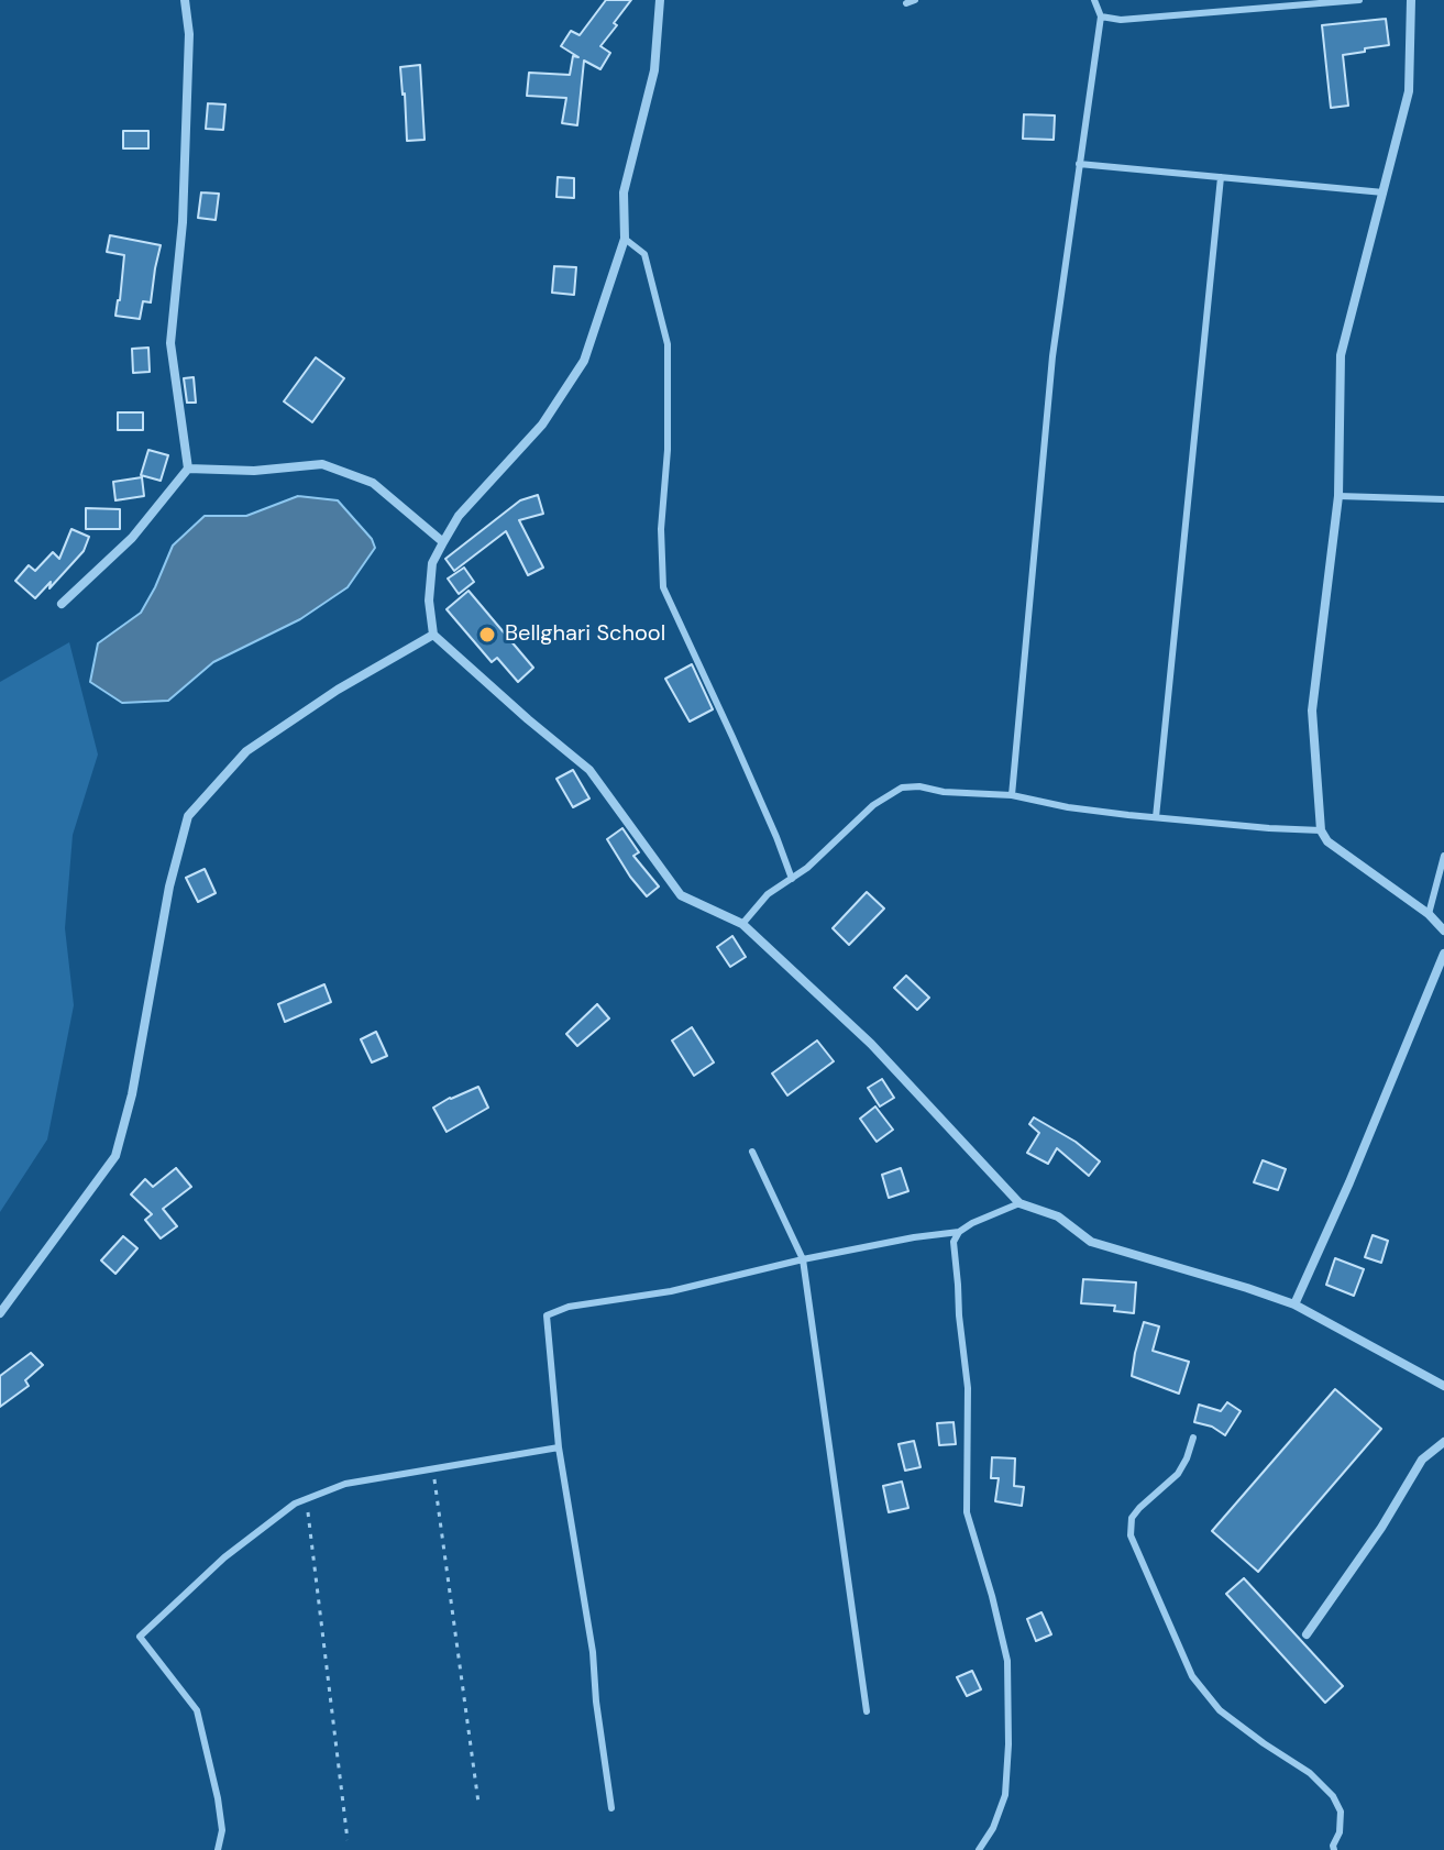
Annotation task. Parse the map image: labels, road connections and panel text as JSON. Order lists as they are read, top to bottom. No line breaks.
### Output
{"places":["Bellghari School"]}
